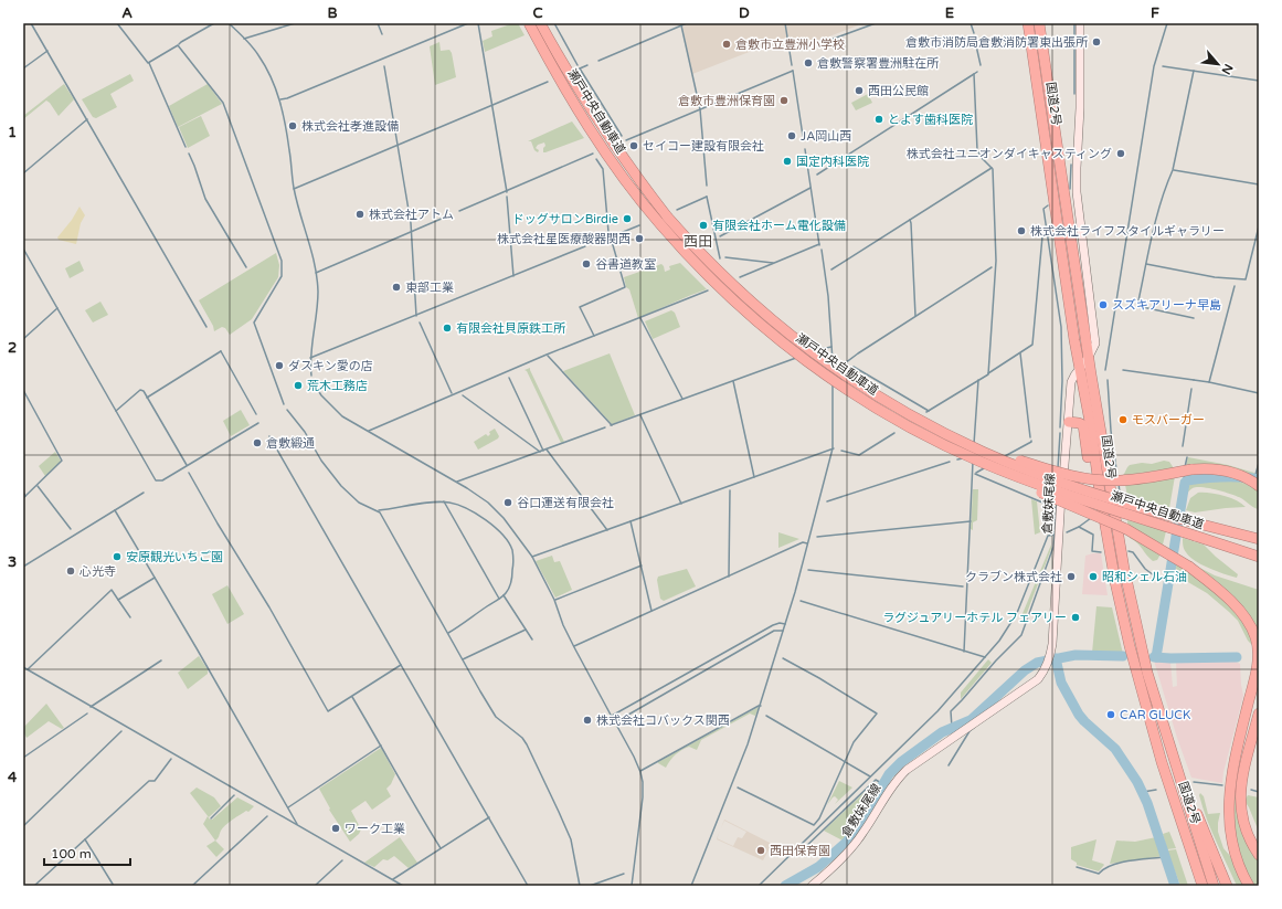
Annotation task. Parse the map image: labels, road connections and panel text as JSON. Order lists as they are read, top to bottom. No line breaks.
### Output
{"streets":{"highway":["国道2号","瀬戸中央自動車道"],"main road":["倉敷妹尾線"]},"crossings":[["国道2号","倉敷妹尾線"]],"districts":["西田"],"places":["倉敷市消防局倉敷消防署東出張所","倉敷市立豊洲小学校","倉敷警察署豊洲駐在所","西田公民館","倉敷市豊洲保育園","とよす歯科医院","株式会社孝進設備","JA岡山西","セイコー建設有限会社","株式会社ユニオンダイキャスティング","国定内科医院","株式会社アトム","ドッグサロンBirdie","有限会社ホーム電化設備","株式会社ライフスタイルギャラリー","株式会社星医療酸器関西","谷書道教室","東部工業","スズキアリーナ早島","有限会社貝原鉄工所","ダスキン愛の店","荒木工務店","モスバーガー","倉敷緞通","谷口運送有限会社","安原観光いちご園","心光寺","クラブン株式会社","昭和シェル石油","ラグジュアリーホテル フェアリー","CAR GLUCK","株式会社コバックス関西","ワーク工業","西田保育園"],"scale_bar":"100 m","north":"bottom right","grid":{"columns":["A","B","C","D","E","F"],"rows":["1","2","3","4"]}}
